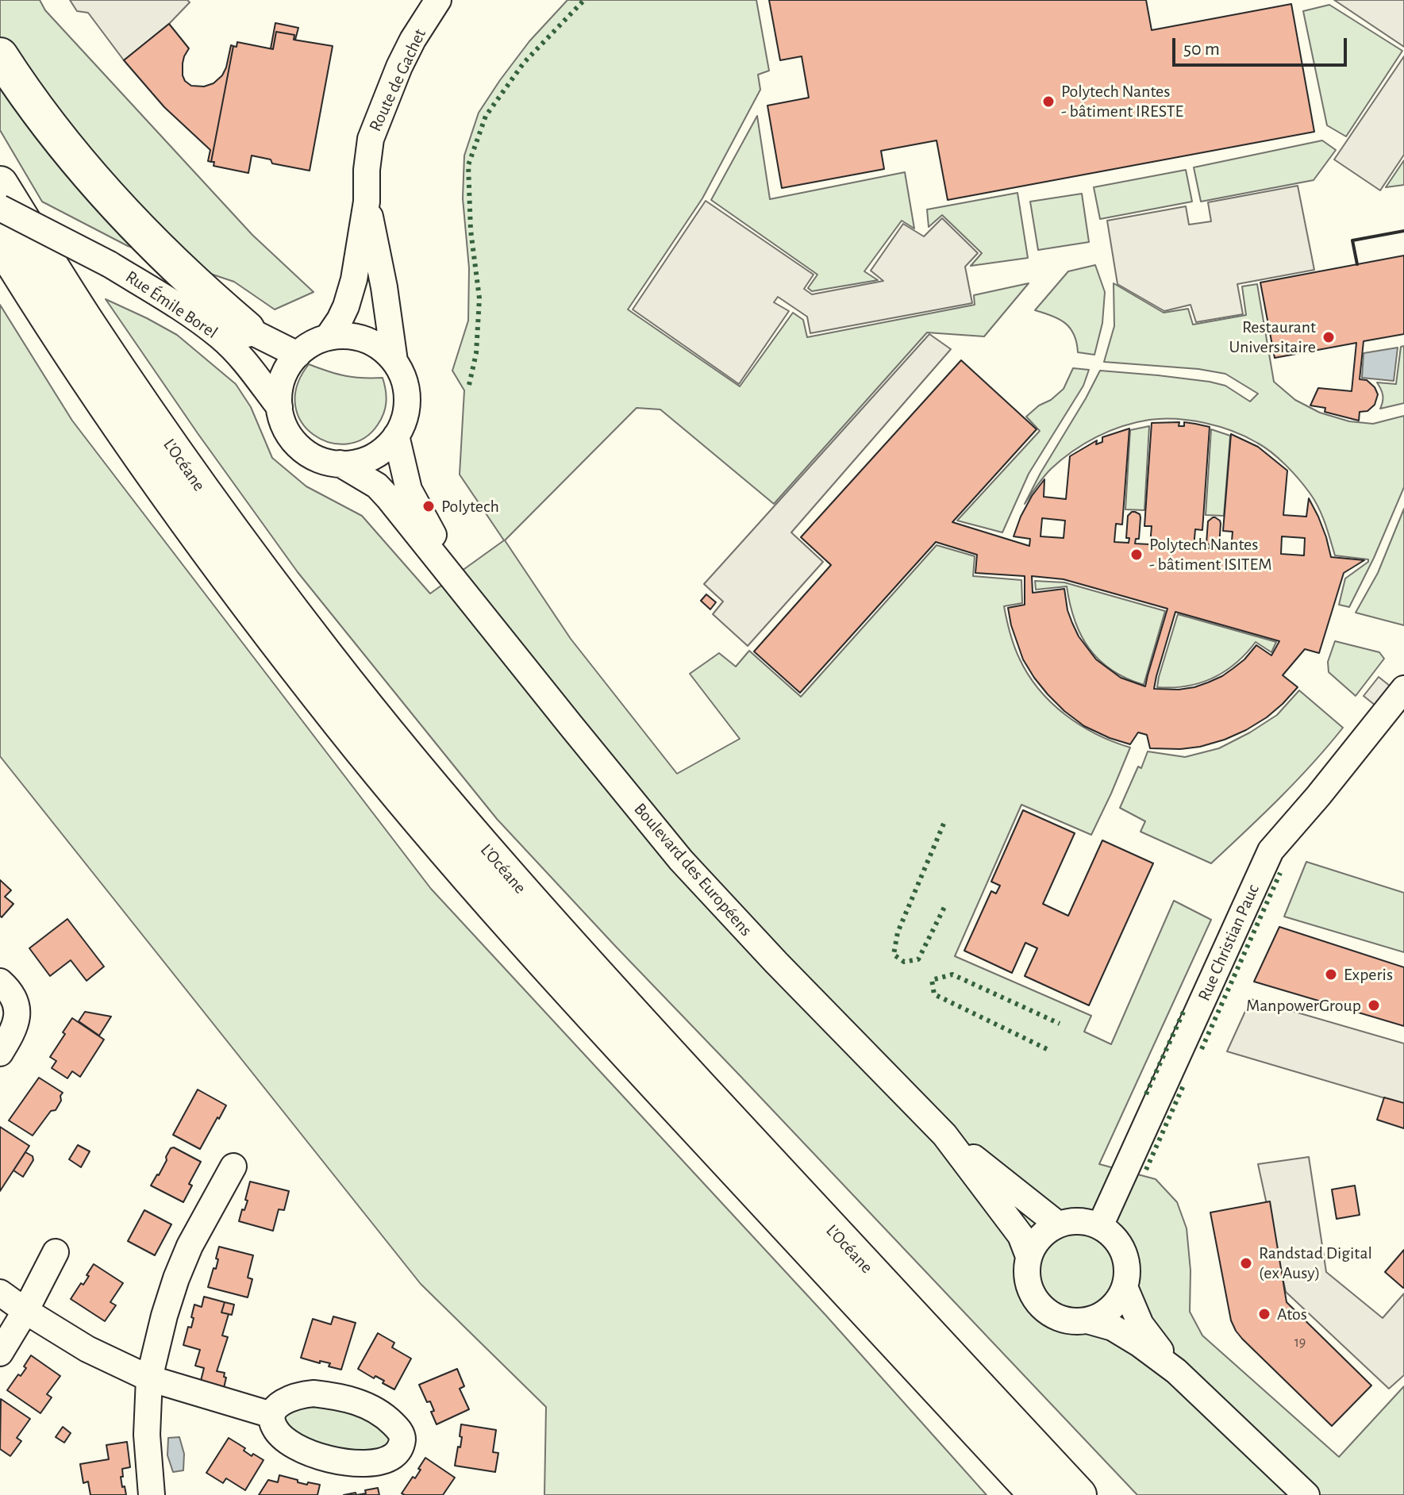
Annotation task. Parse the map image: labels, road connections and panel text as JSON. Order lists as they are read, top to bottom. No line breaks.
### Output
{"streets":{"highway":["L’Océane"],"street":["Route de Gachet","Rue Émile Borel","Boulevard des Européens","Rue Christian Pauc"]},"crossings":[["Route de Gachet","Rue Émile Borel"],["Route de Gachet","Boulevard des Européens"],["Rue Émile Borel","Boulevard des Européens"],["Boulevard des Européens","Rue Christian Pauc"]],"places":["Polytech Nantes - bâtiment IRESTE","Restaurant Universitaire","Polytech","Polytech Nantes - bâtiment ISITEM","Experis","ManpowerGroup","Randstad Digital (ex Ausy)","Atos"],"house_numbers":["19"],"scale_bar":"50 m"}
